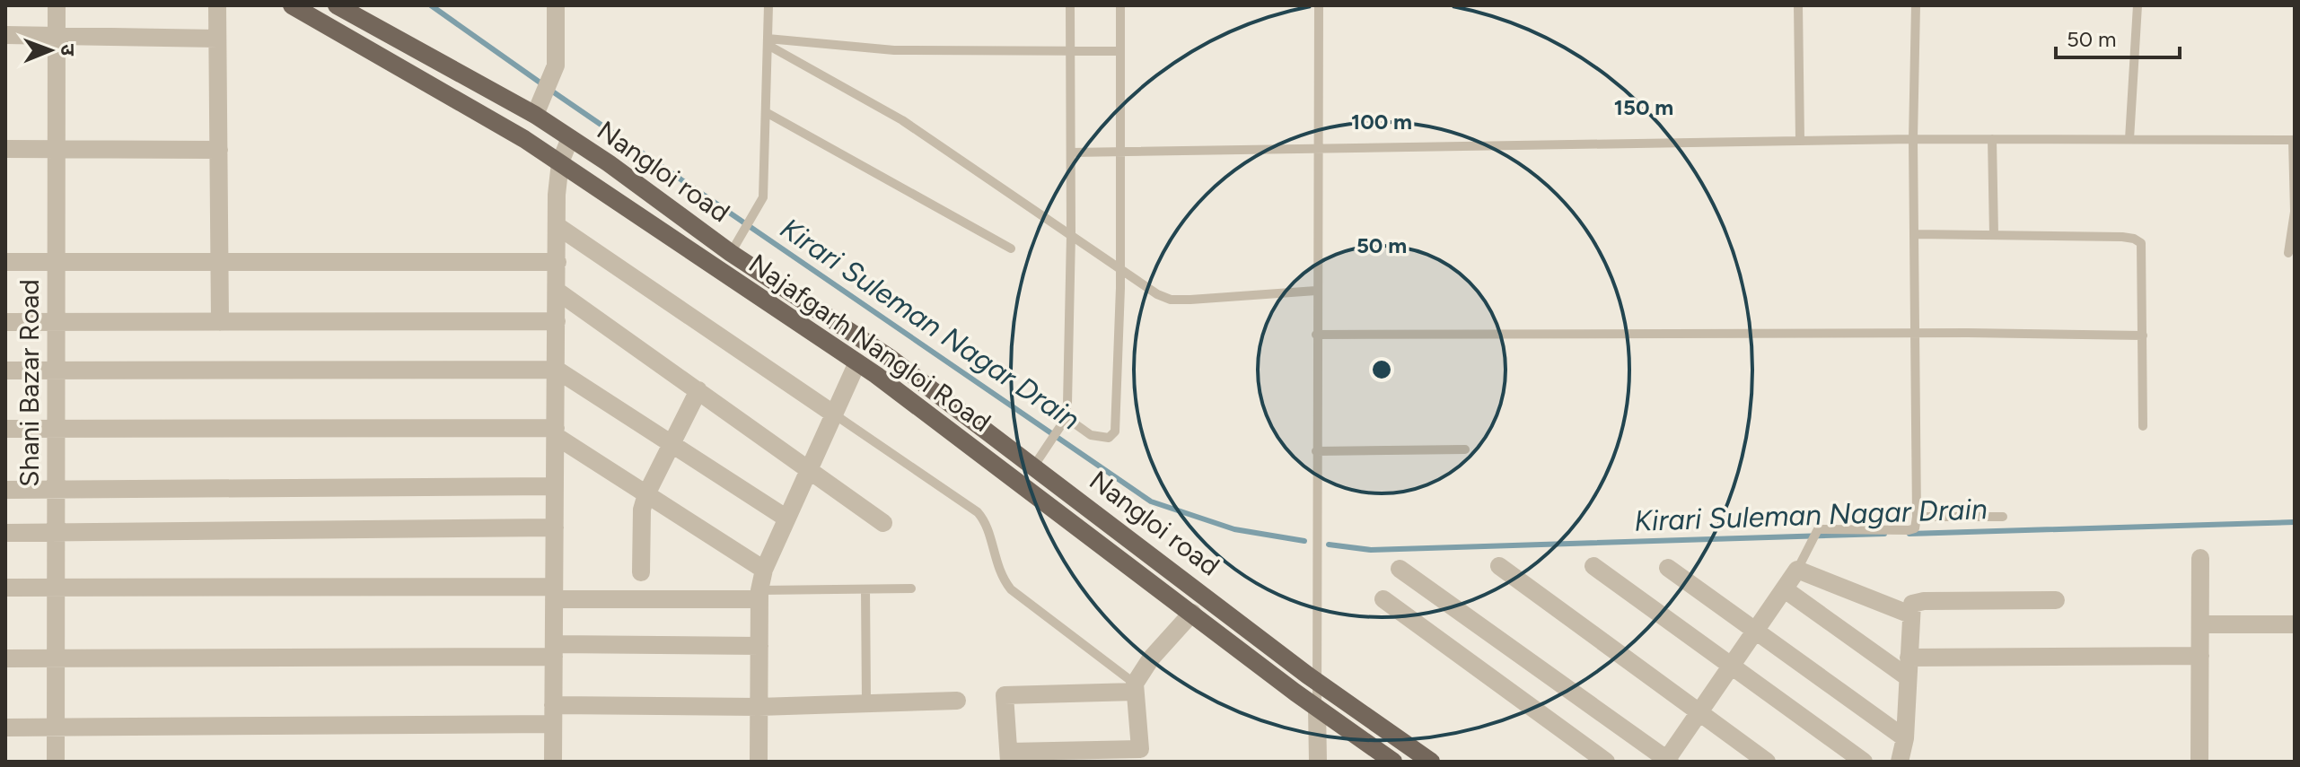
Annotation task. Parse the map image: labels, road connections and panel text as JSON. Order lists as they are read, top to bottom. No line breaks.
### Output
{"streets":{"main road":["Nangloi road","Najafgarh Nangloi Road"],"street":["Shani Bazar Road"]},"water":["Kirari Suleman Nagar Drain"],"scale_bar":"50 m","north":"right","rings":["150 m","100 m","50 m"]}
